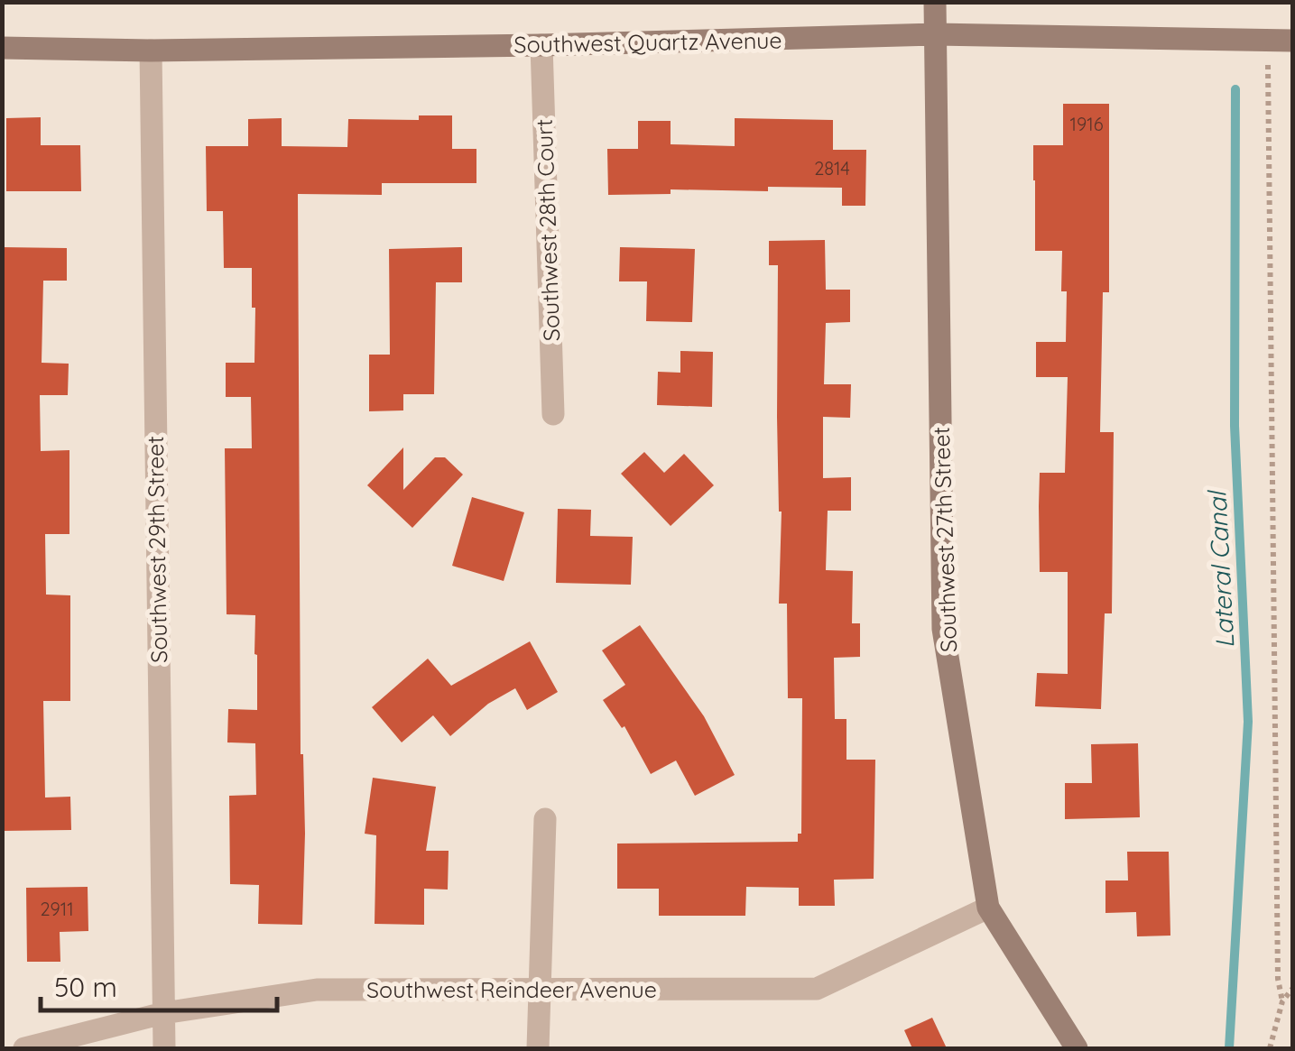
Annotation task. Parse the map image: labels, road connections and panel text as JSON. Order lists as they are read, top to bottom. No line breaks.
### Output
{"streets":{"street":["Southwest Quartz Avenue","Southwest 28th Court","Southwest 27th Street","Southwest 29th Street","Southwest Reindeer Avenue"]},"crossings":[["Southwest Quartz Avenue","Southwest 28th Court"],["Southwest Quartz Avenue","Southwest 27th Street"],["Southwest Quartz Avenue","Southwest 29th Street"],["Southwest 27th Street","Southwest Reindeer Avenue"],["Southwest 29th Street","Southwest Reindeer Avenue"]],"water":["Lateral Canal"],"house_numbers":["1916","2814","2911"],"scale_bar":"50 m"}
